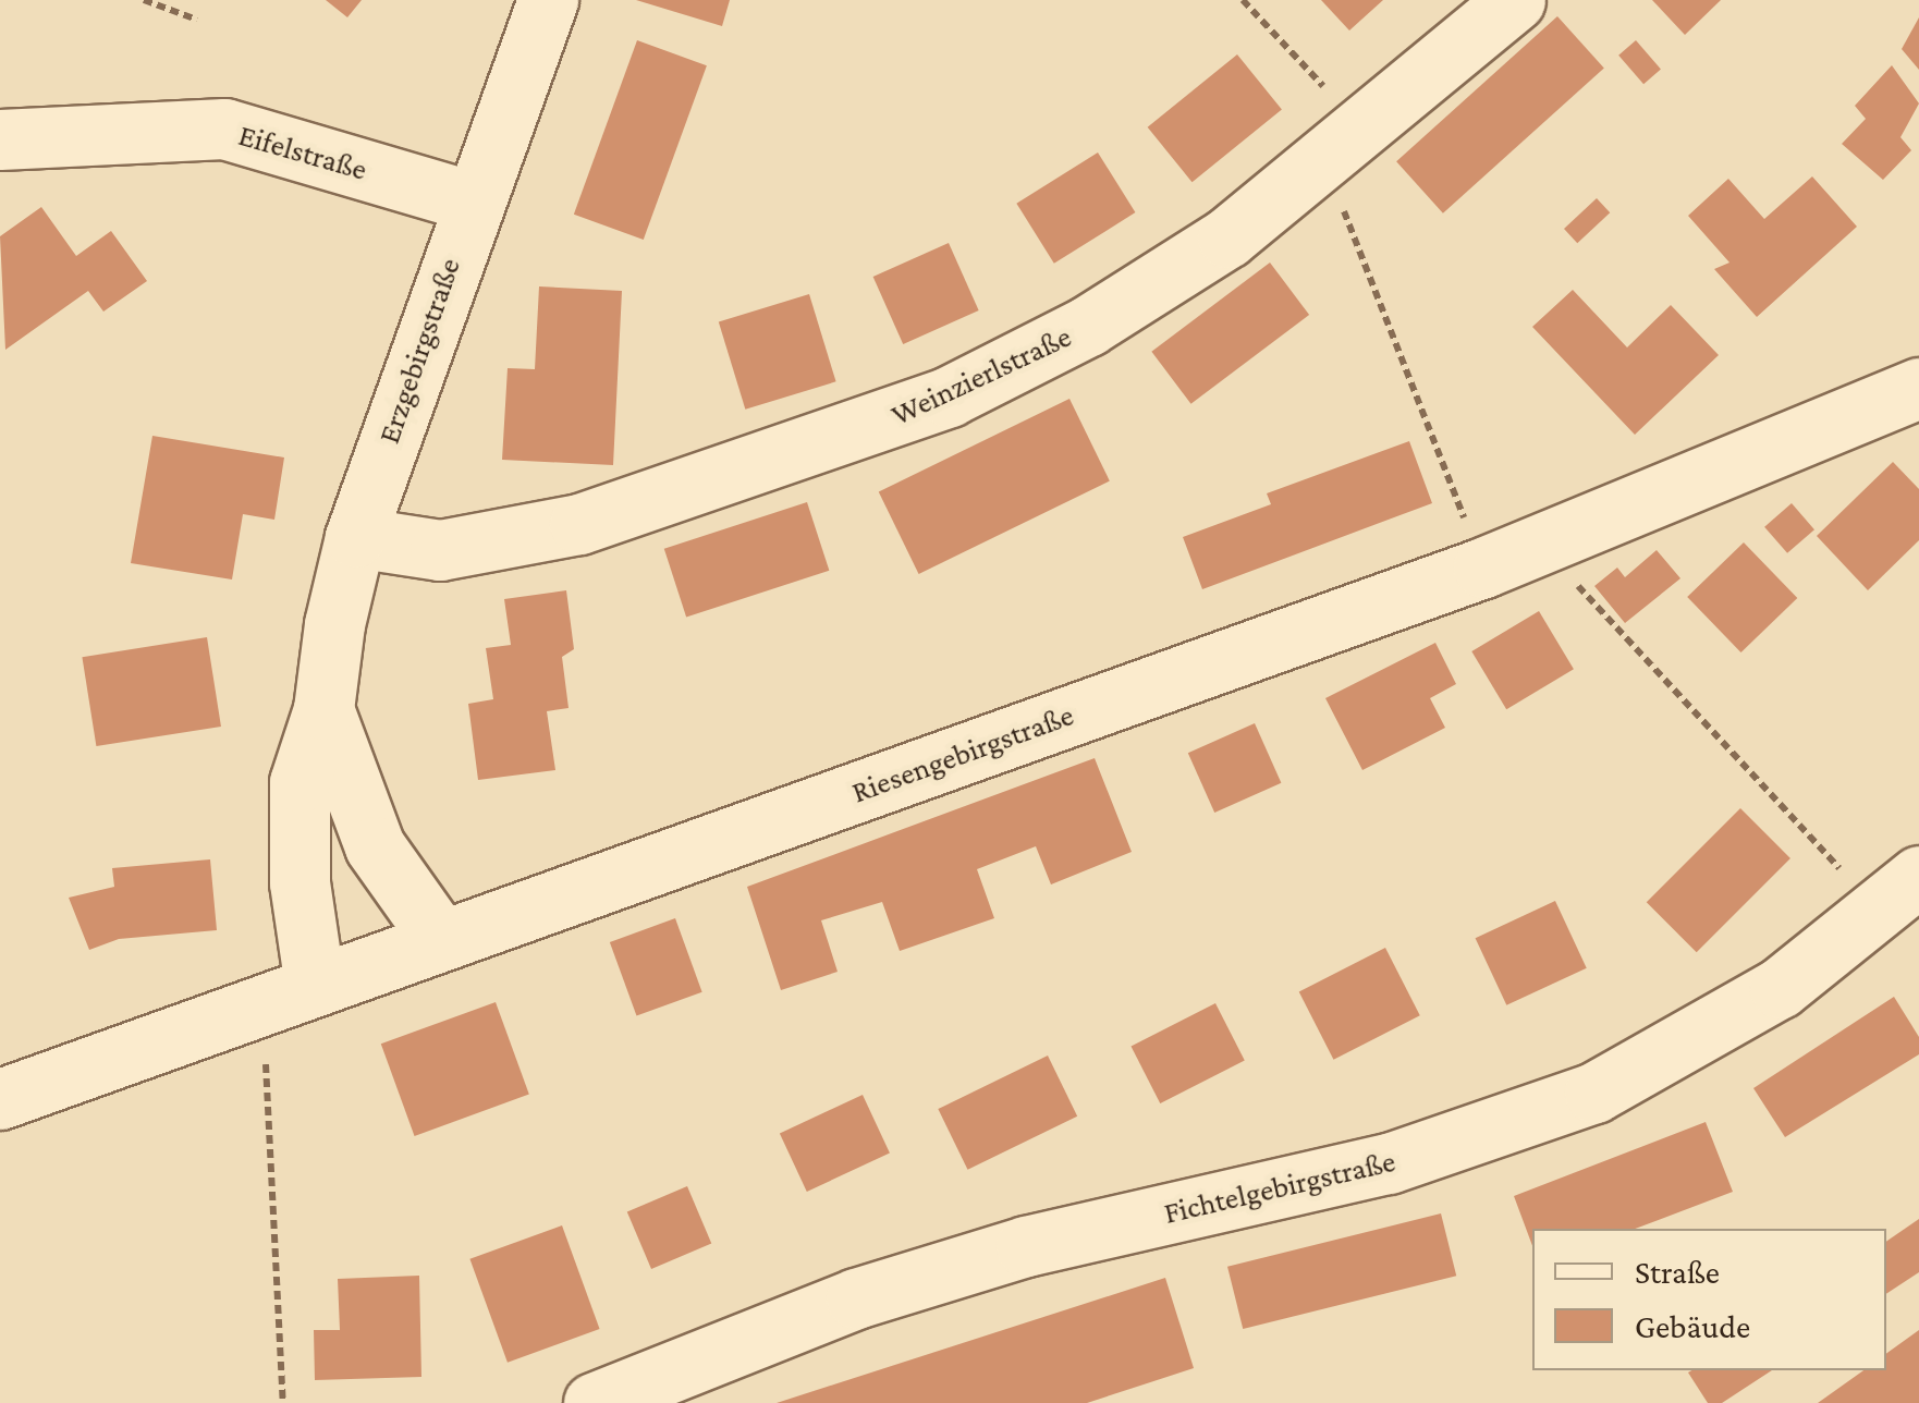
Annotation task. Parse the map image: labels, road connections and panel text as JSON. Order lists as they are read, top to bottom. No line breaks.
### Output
{"streets":{"street":["Eifelstraße","Erzgebirgstraße","Weinzierlstraße","Riesengebirgstraße","Fichtelgebirgstraße"]},"crossings":[["Eifelstraße","Erzgebirgstraße"],["Erzgebirgstraße","Weinzierlstraße"],["Erzgebirgstraße","Riesengebirgstraße"]],"legend":["Straße","Gebäude"]}
